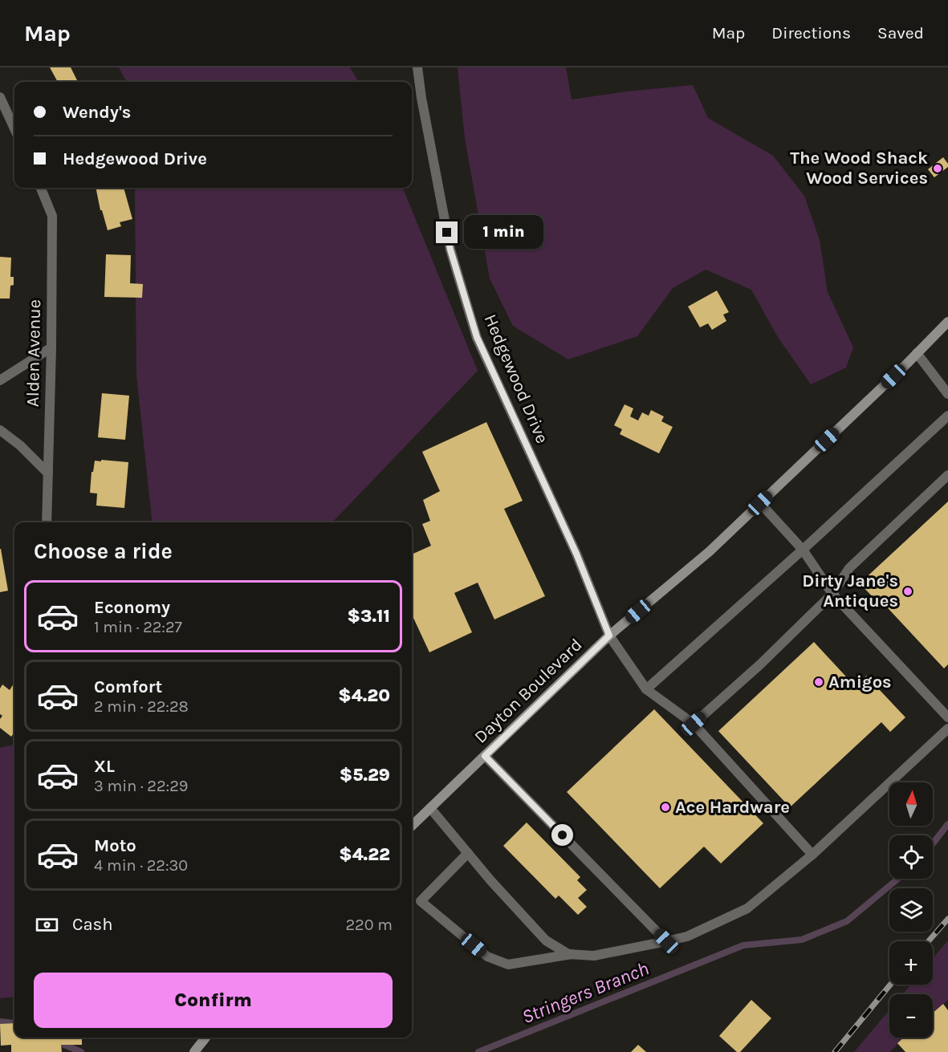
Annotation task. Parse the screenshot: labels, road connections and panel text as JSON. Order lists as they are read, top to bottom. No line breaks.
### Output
{"streets":{"main road":["Dayton Boulevard"],"street":["Alden Avenue","Hedgewood Drive"]},"crossings":[["Hedgewood Drive","Dayton Boulevard"]],"water":["Stringers Branch"],"places":["The Wood Shack Wood Services","Dirty Jane's Antiques","Amigos","Ace Hardware"],"north":"top","page":{"header":"Map","nav":["Map","Directions","Saved"],"banner":["Wendy's","Hedgewood Drive"],"bubble":"1 min","heading":"Choose a ride","list":[{"name":"Economy","note":"1 min · 22:27","value":"$3.11"},{"name":"Comfort","note":"2 min · 22:28","value":"$4.20"},{"name":"XL","note":"3 min · 22:29","value":"$5.29"},{"name":"Moto","note":"4 min · 22:30","value":"$4.22"}],"map_buttons":["+","−"],"pay":["Cash","220 m"],"buttons":"Confirm"}}
